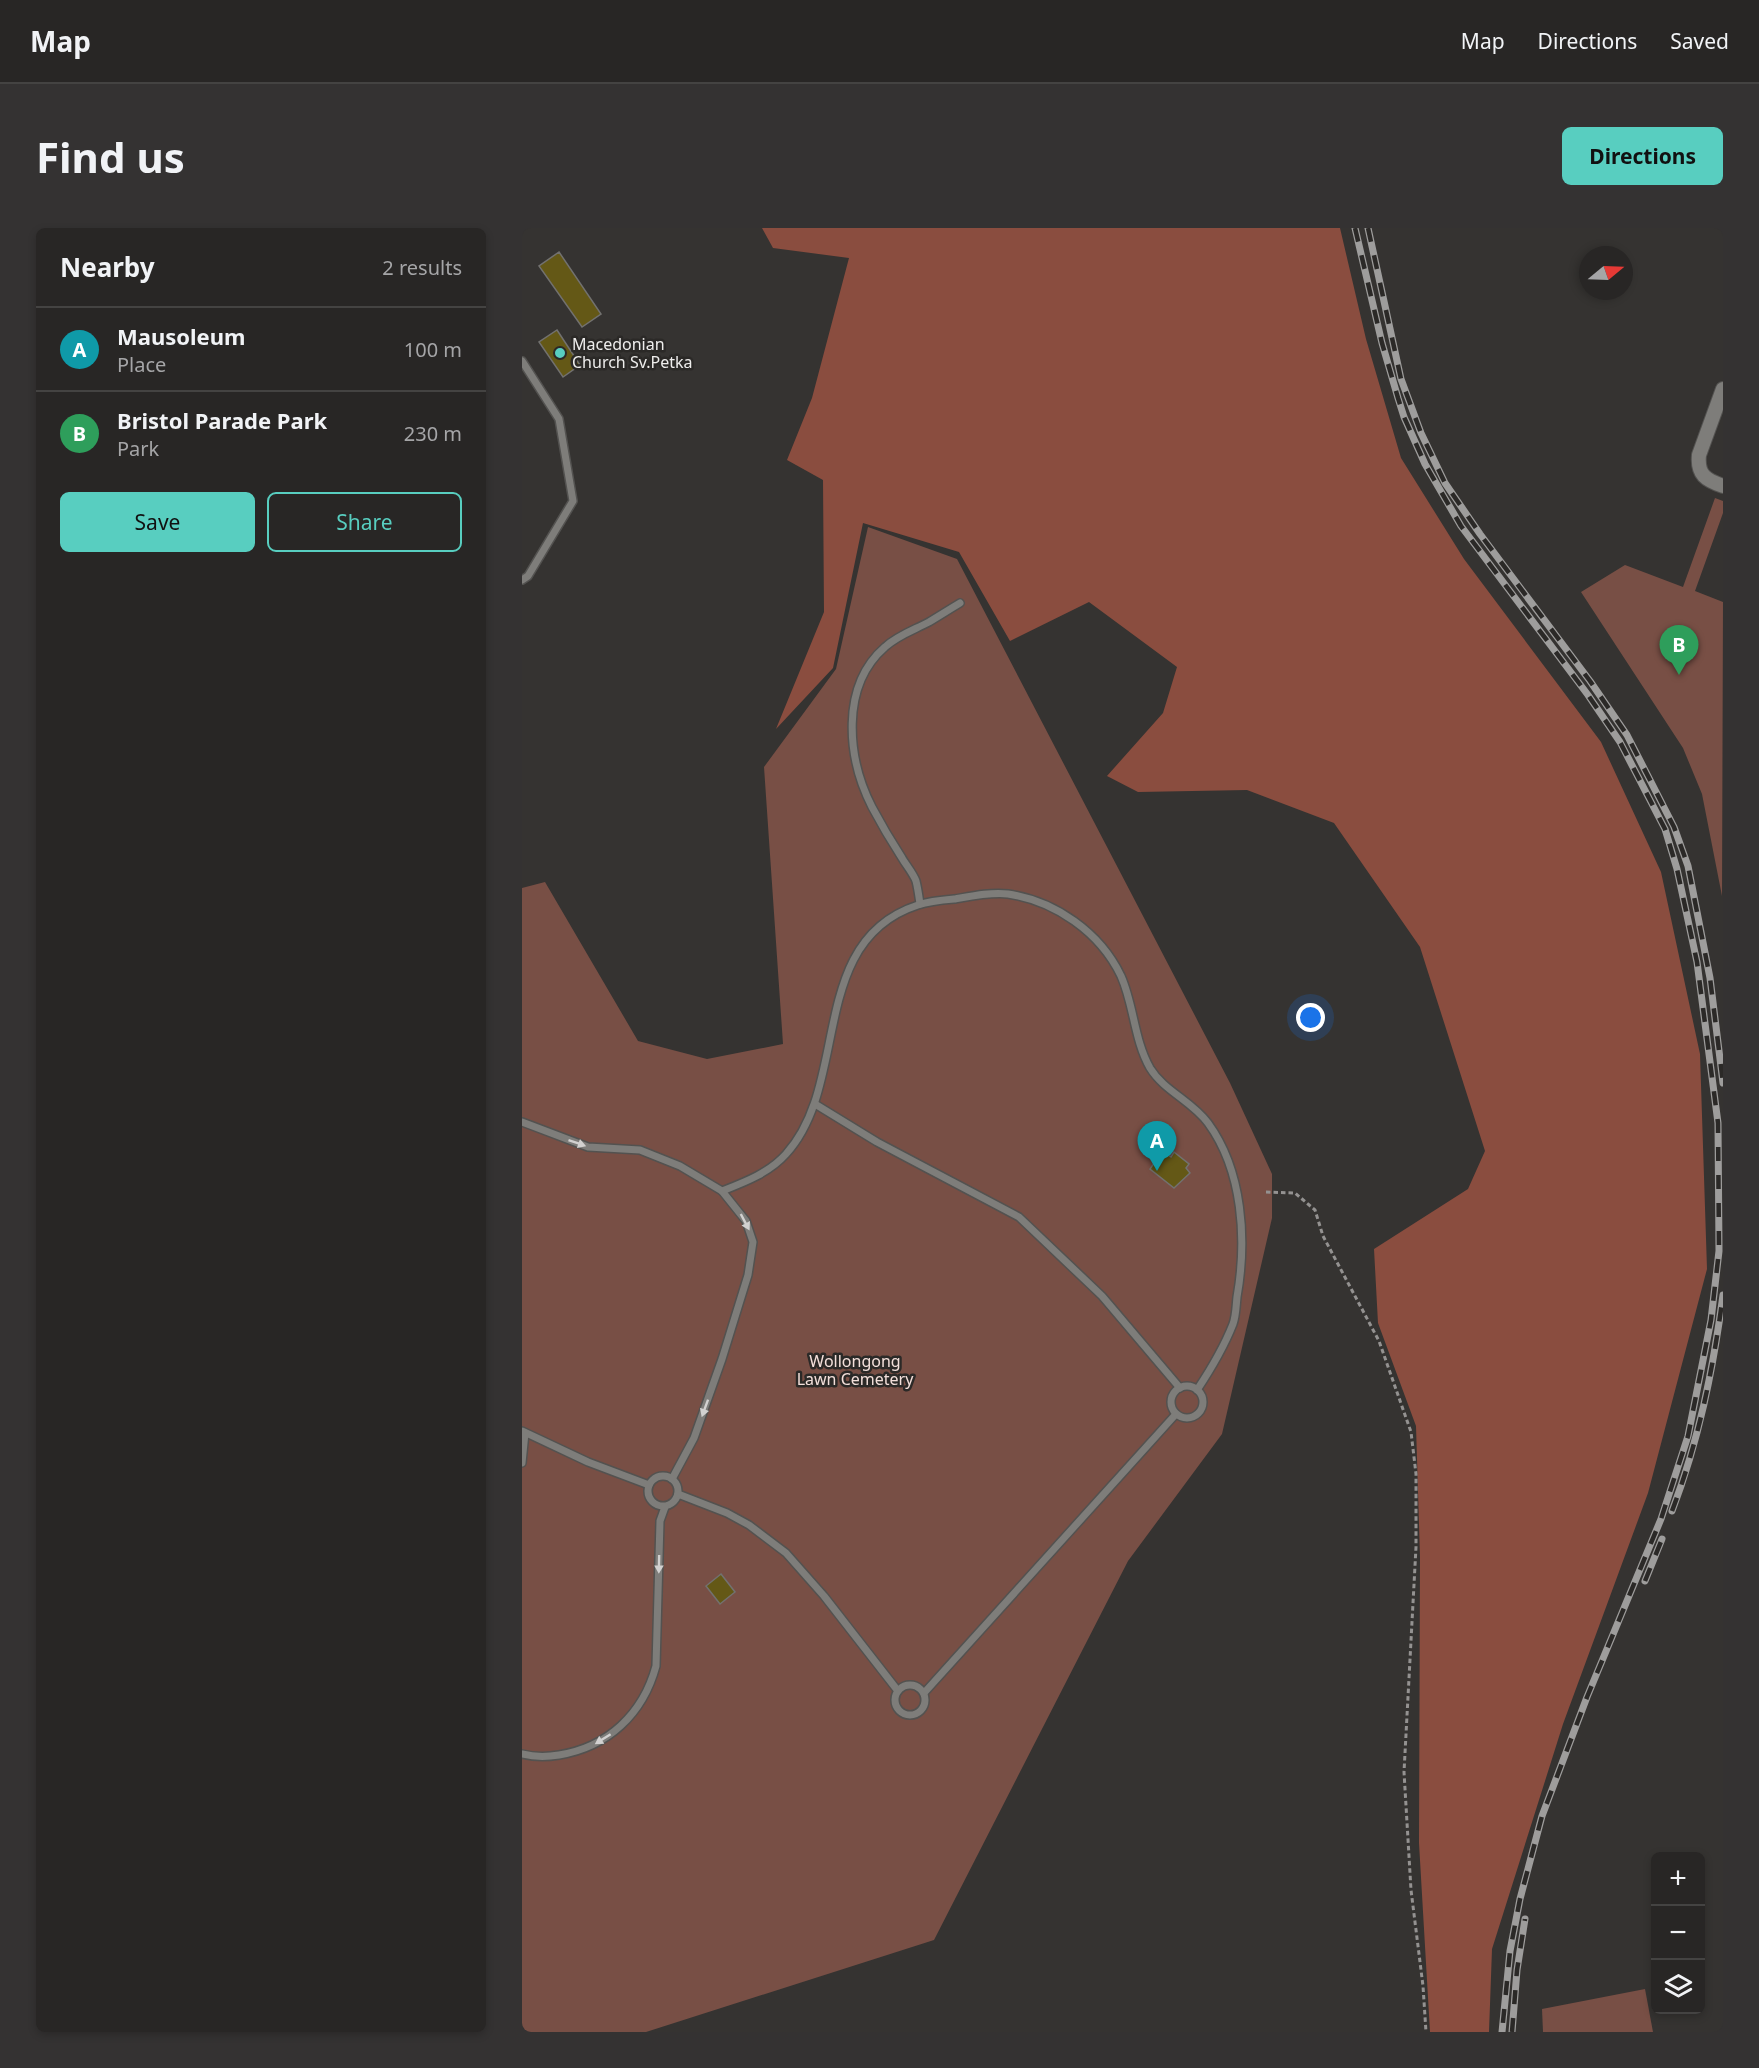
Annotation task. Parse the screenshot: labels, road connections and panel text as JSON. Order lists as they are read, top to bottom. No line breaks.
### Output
{"parks":["Wollongong Lawn Cemetery"],"places":["Macedonian Church Sv.Petka"],"north":"right","page":{"header":"Map","nav":["Map","Directions","Saved"],"buttons":["Directions",["Save","Share"]],"title":"Find us","heading":["Nearby","2 results"],"list":[{"mark":"A","name":"Mausoleum","note":"Place","value":"100 m"},{"mark":"B","name":"Bristol Parade Park","note":"Park","value":"230 m"}],"pins":["B","A"],"map_buttons":["+","−"]}}
